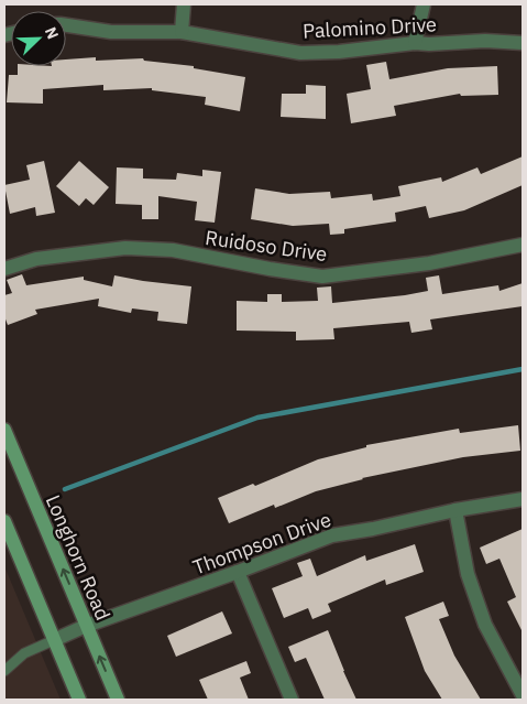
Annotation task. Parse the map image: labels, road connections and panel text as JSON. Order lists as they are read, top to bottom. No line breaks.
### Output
{"streets":{"main road":["Longhorn Road"],"street":["Palomino Drive","Ruidoso Drive","Thompson Drive"]},"crossings":[["Thompson Drive","Longhorn Road"]],"north":"top right"}
